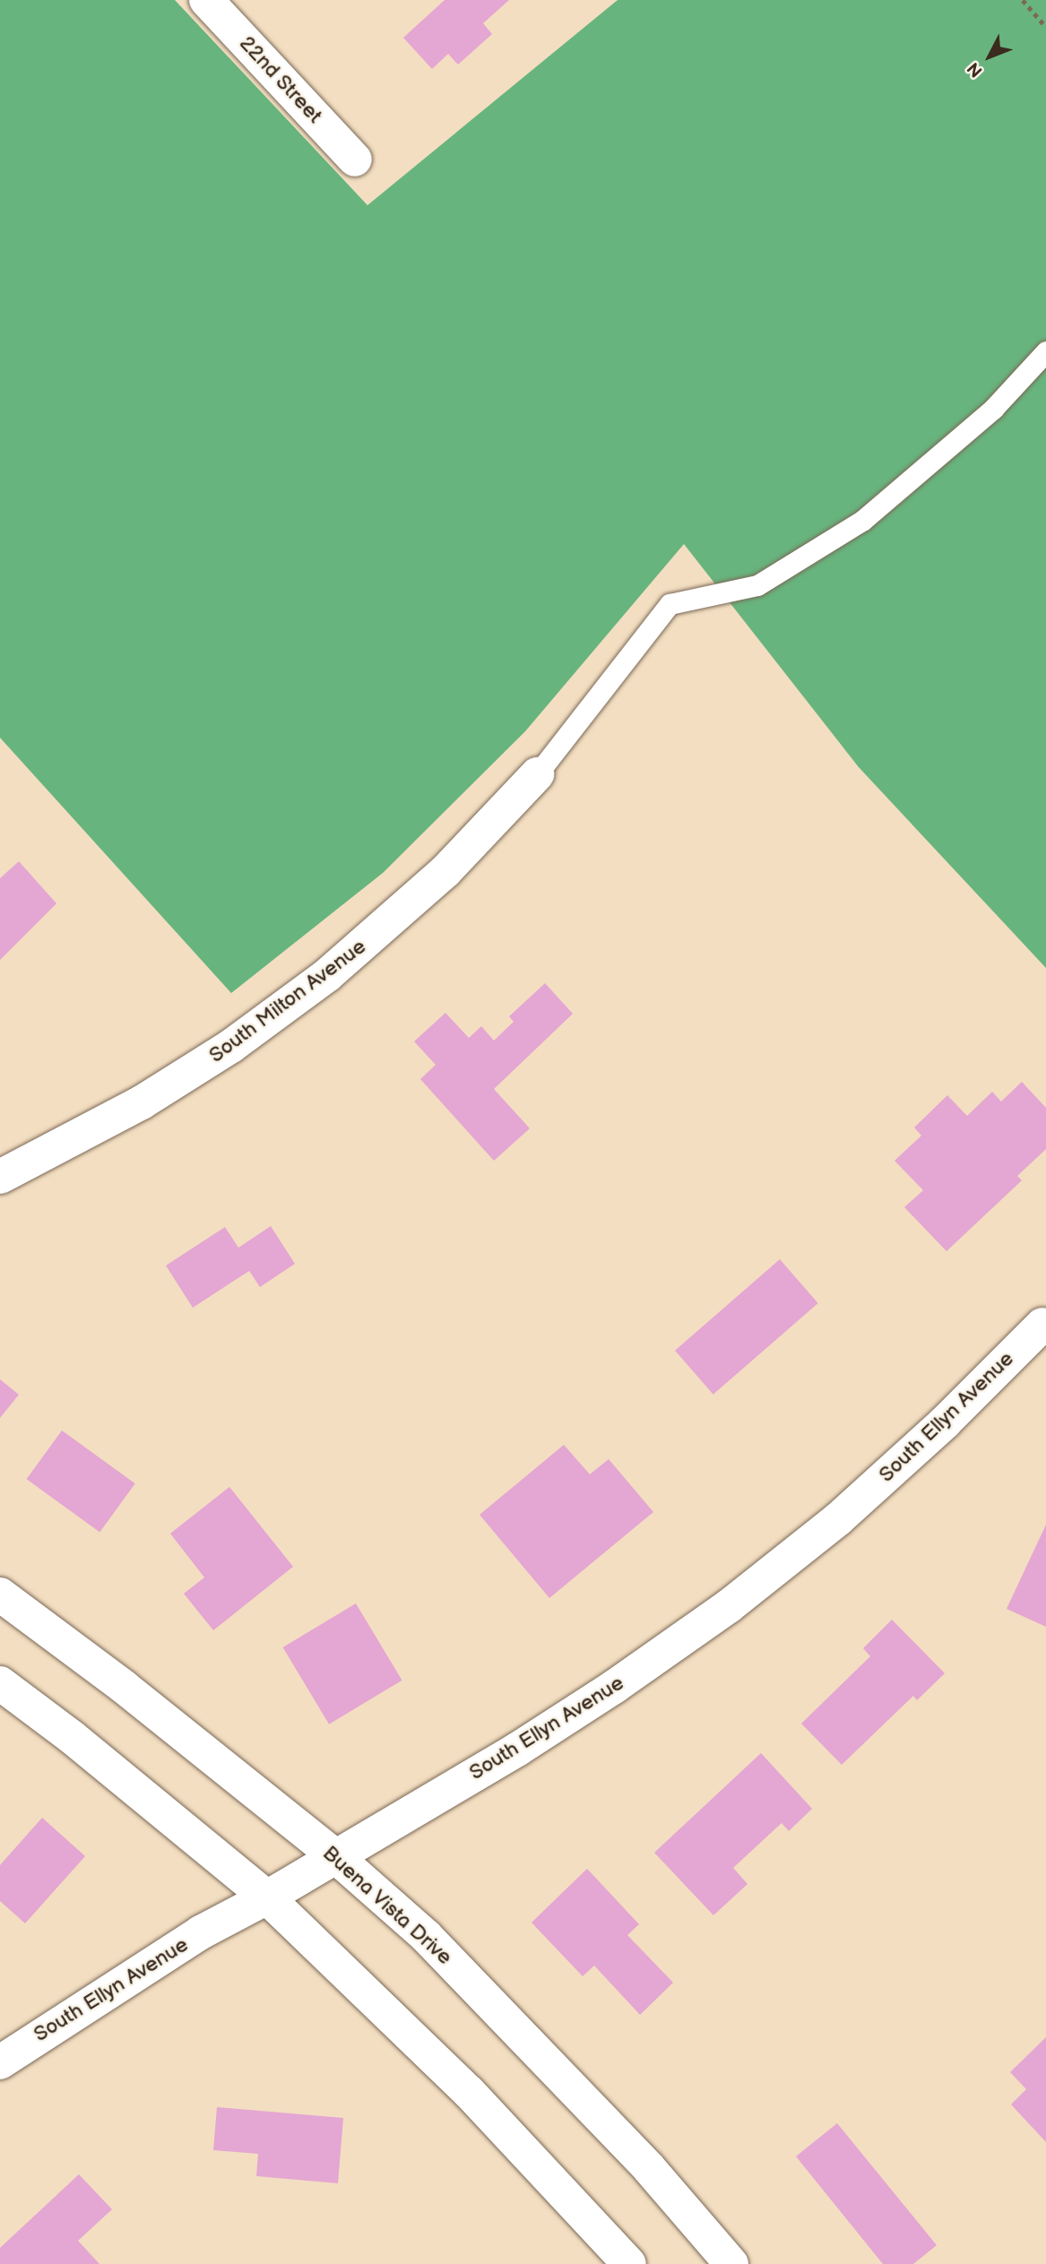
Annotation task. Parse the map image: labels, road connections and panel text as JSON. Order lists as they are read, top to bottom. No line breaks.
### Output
{"streets":{"street":["22nd Street","South Milton Avenue","South Ellyn Avenue","Buena Vista Drive"]},"crossings":[["South Ellyn Avenue","Buena Vista Drive"]],"north":"bottom left"}
